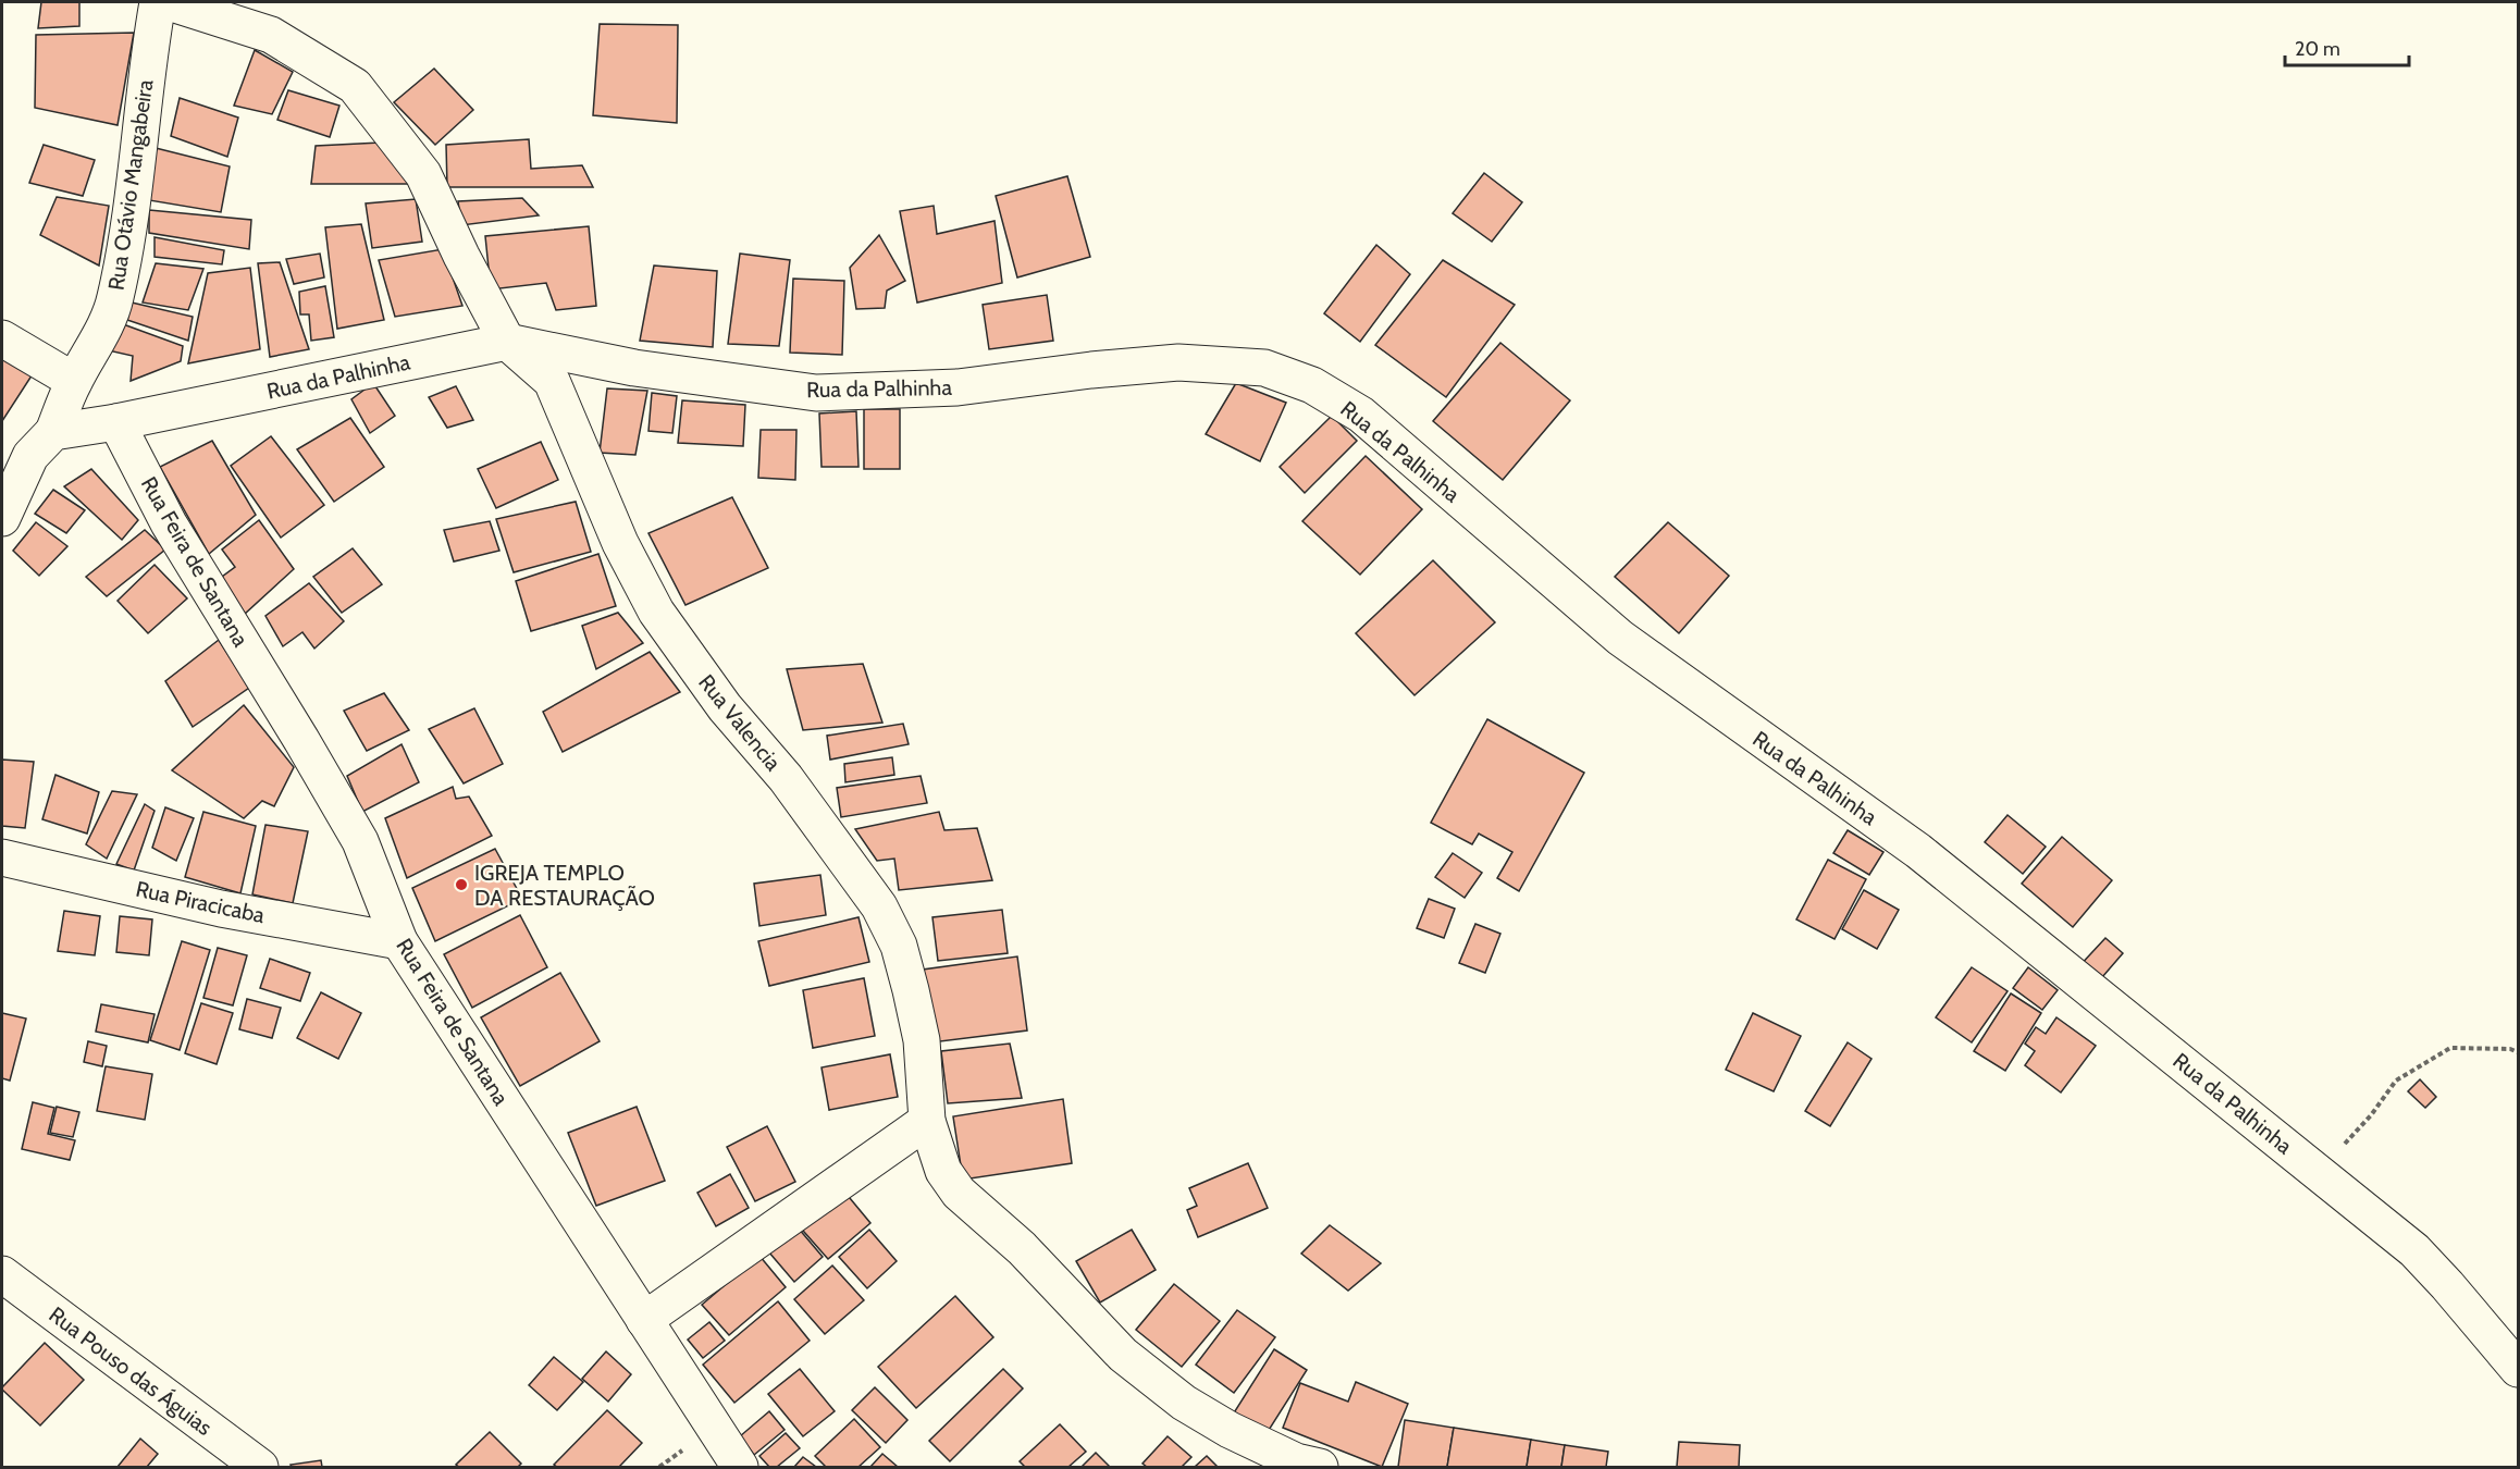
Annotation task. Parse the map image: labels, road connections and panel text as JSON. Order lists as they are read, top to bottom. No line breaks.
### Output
{"streets":{"street":["Rua Otávio Mangabeira","Rua da Palhinha","Rua Feira de Santana","Rua Valencia","Rua Piracicaba","Rua Pouso das Águias"]},"crossings":[["Rua Otávio Mangabeira","Rua da Palhinha"],["Rua da Palhinha","Rua Feira de Santana"],["Rua da Palhinha","Rua Valencia"],["Rua Feira de Santana","Rua Piracicaba"]],"places":["IGREJA TEMPLO DA RESTAURAÇÃO"],"scale_bar":"20 m"}
